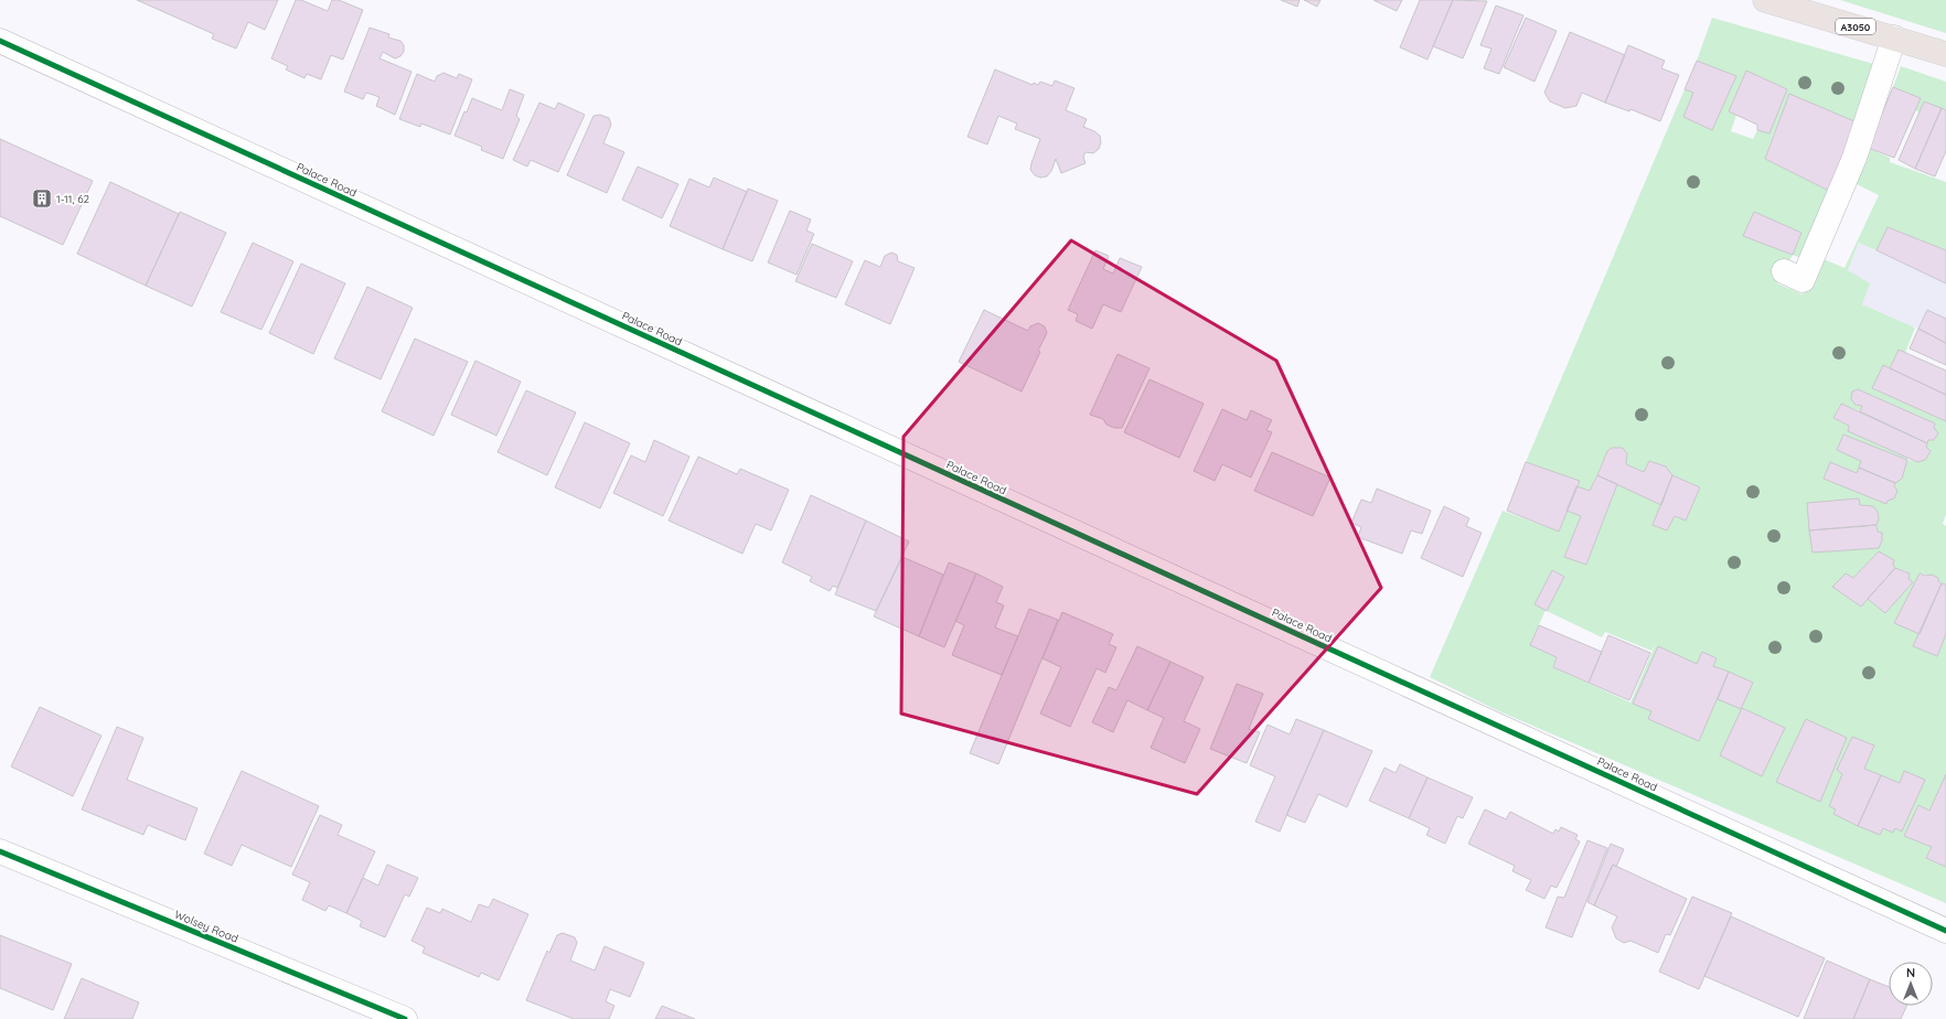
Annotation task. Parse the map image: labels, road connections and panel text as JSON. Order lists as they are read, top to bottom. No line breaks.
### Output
{"streets":{"main road":["A3050"],"street":["Palace Road","Wolsey Road"]},"places":{"building":["1-11, 62"]},"north":"top"}
